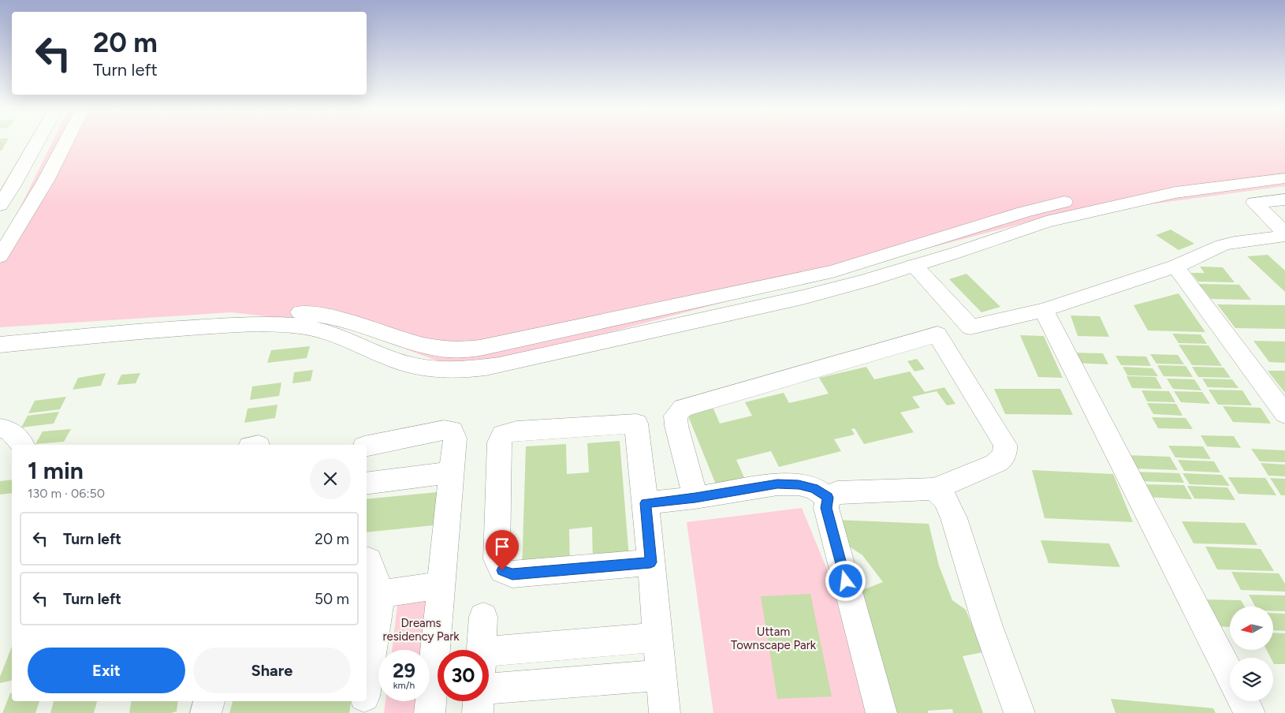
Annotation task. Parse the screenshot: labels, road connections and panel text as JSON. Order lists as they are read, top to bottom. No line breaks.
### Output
{"parks":["Dreams residency Park","Uttam Townscape Park"],"north":"left","page":{"turn":["20 m","Turn left"],"heading":["1 min","130 m · 06:50"],"list":[{"name":"Turn left","value":"20 m"},{"name":"Turn left","value":"50 m"}],"buttons":["Exit","Share"],"speed":"29 km/h","limit":"30"}}
